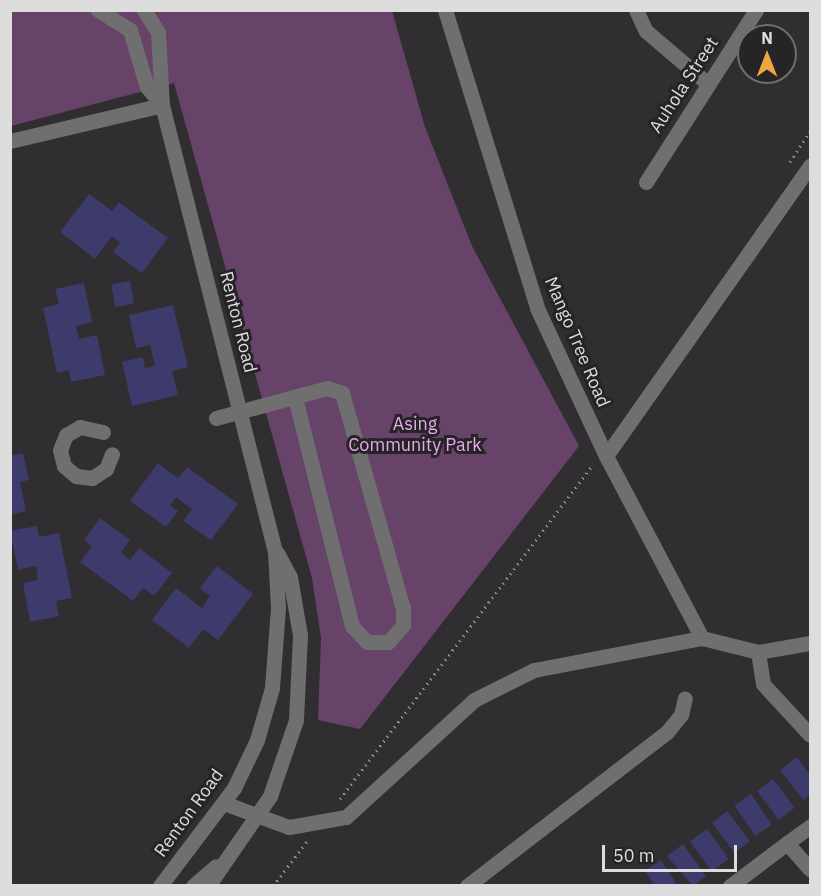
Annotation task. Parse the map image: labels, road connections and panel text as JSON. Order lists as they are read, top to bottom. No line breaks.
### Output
{"streets":{"street":["Auhola Street","Renton Road","Mango Tree Road"]},"parks":["Asing Community Park"],"scale_bar":"50 m","north":"top"}
